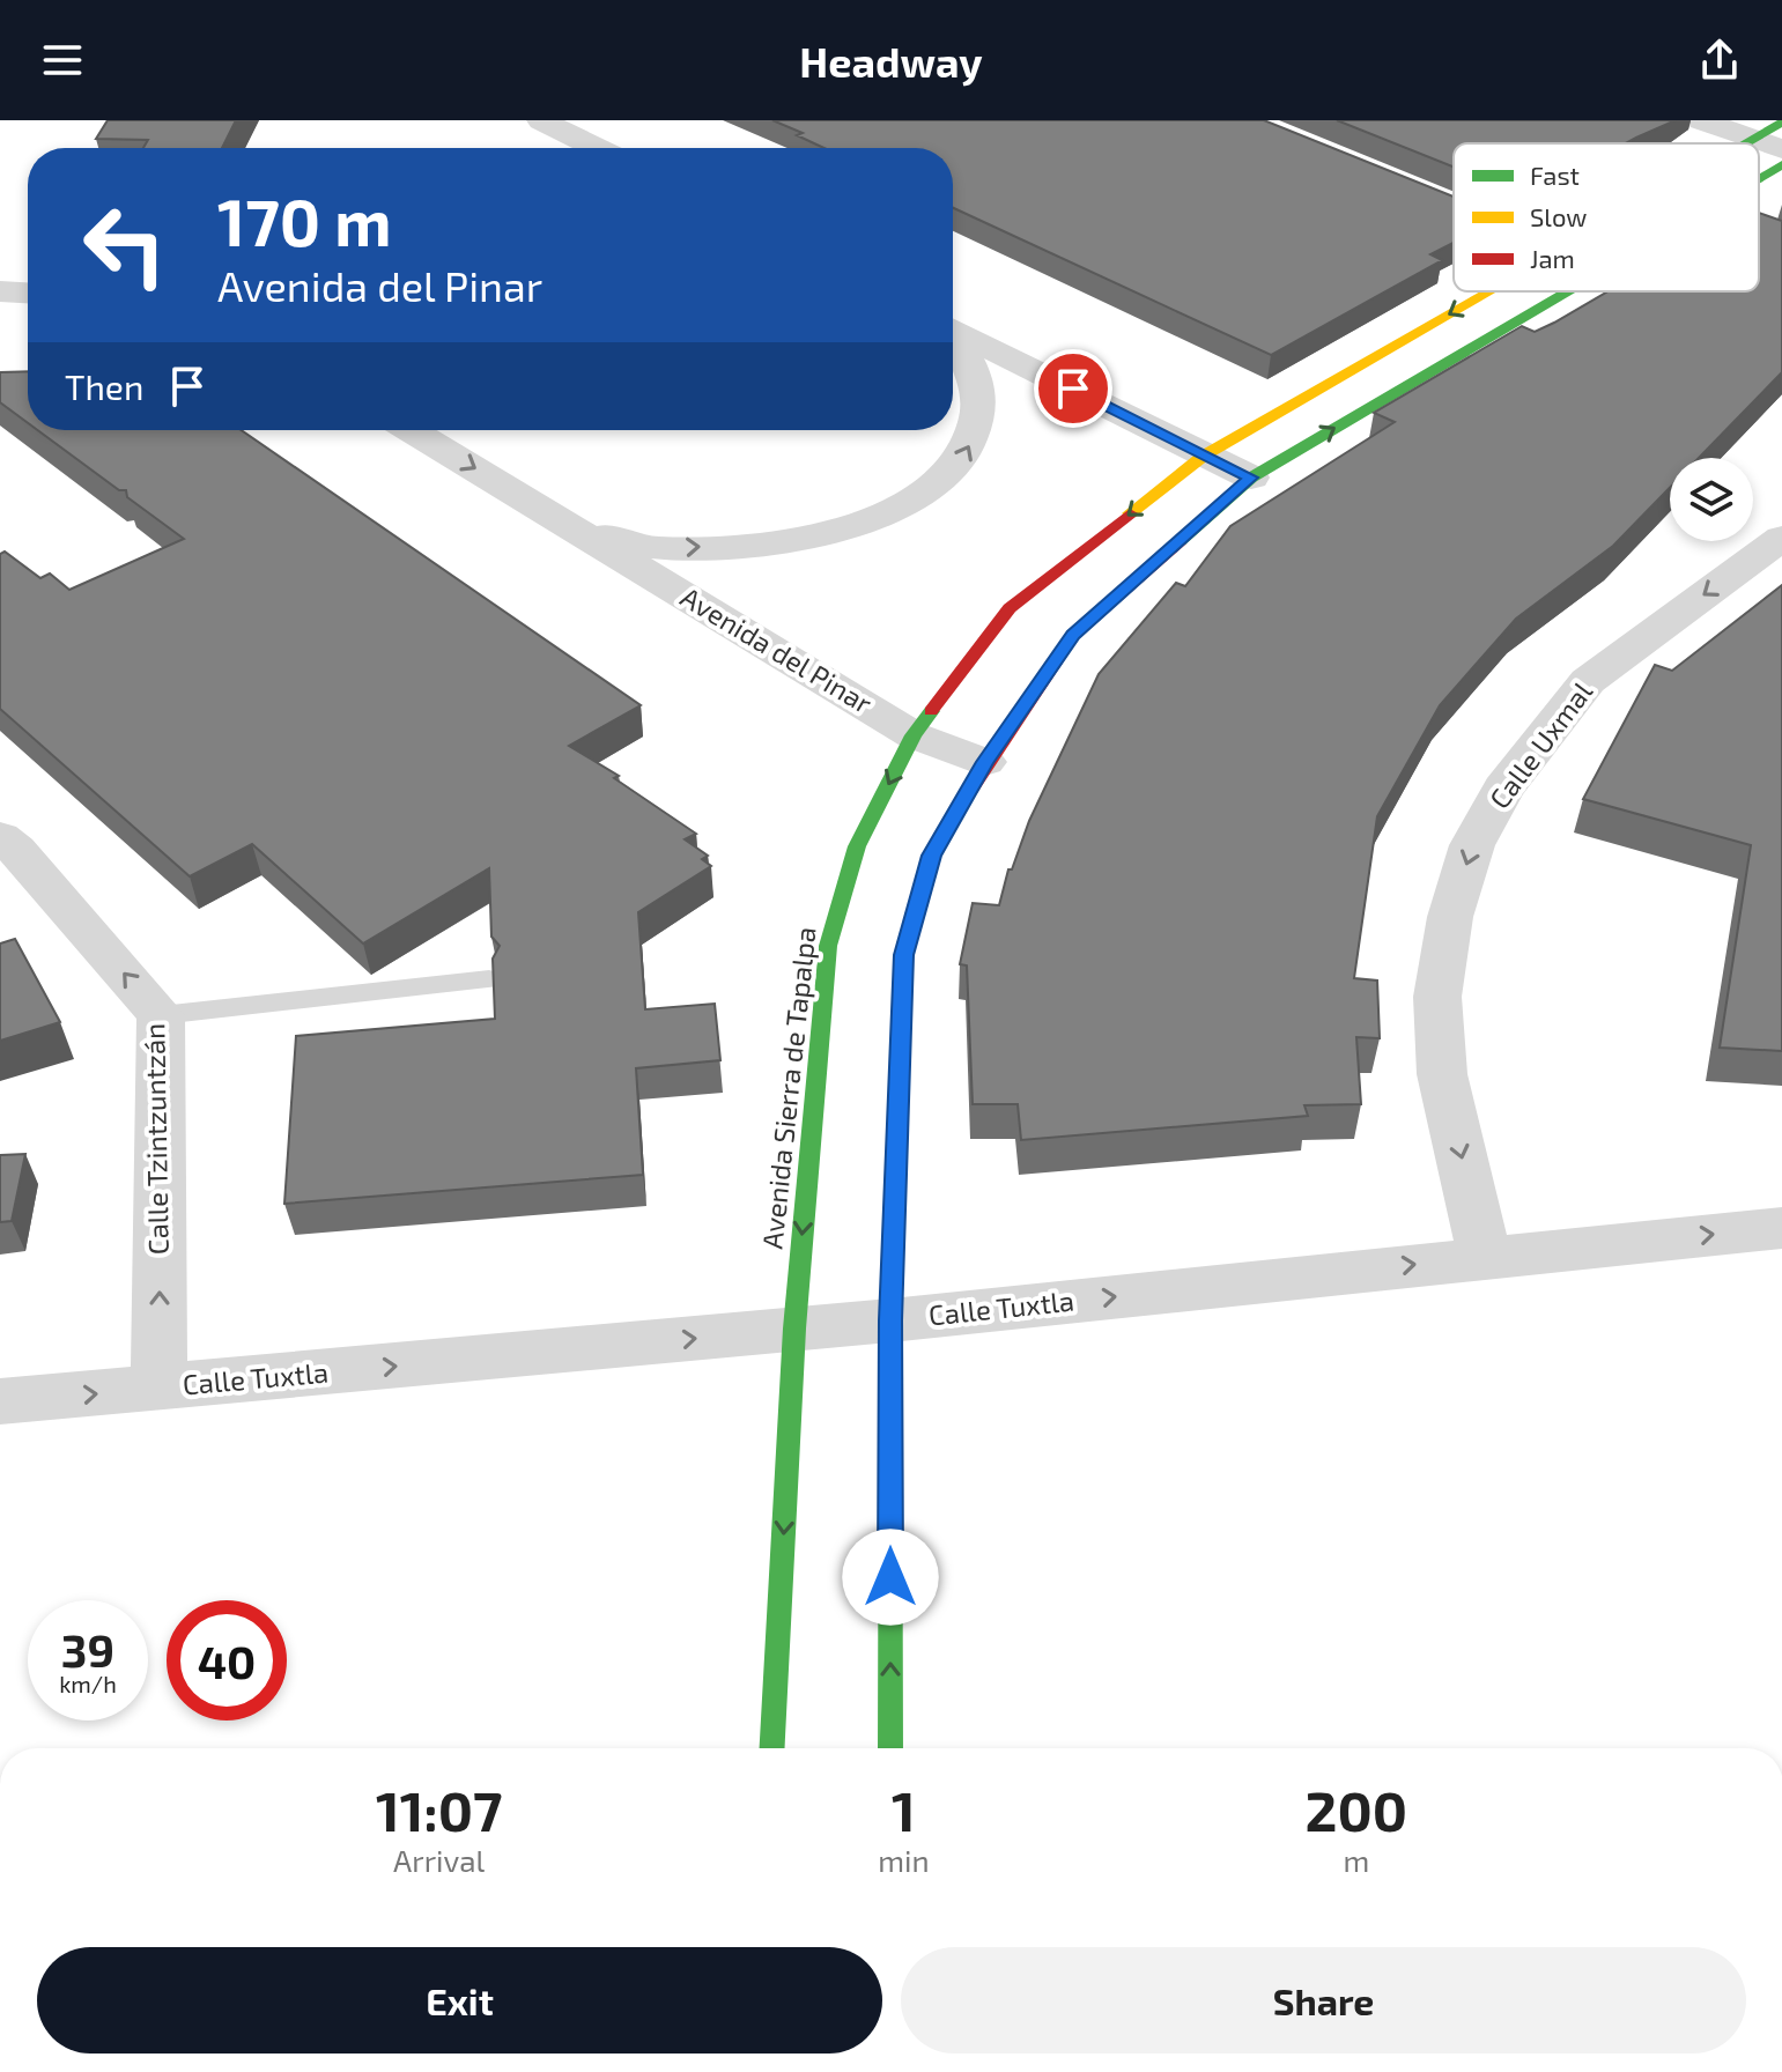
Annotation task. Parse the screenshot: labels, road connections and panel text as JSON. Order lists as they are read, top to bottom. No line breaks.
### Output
{"streets":{"street":["Avenida del Pinar","Calle Uxmal","Avenida Sierra de Tapalpa","Calle Tzintzuntzán","Calle Tuxtla"]},"crossings":[["Avenida del Pinar","Avenida Sierra de Tapalpa"],["Calle Uxmal","Calle Tuxtla"],["Avenida Sierra de Tapalpa","Calle Tuxtla"],["Calle Tzintzuntzán","Calle Tuxtla"]],"one_way":["Calle Tzintzuntzán","Calle Tuxtla"],"legend":["Fast","Slow","Jam"],"page":{"header":"Headway","turn":["170 m","Avenida del Pinar"],"then":"Then","speed":"39 km/h","limit":"40","eta":["11:07","Arrival","1","min","200","m"],"buttons":["Exit","Share"]}}
